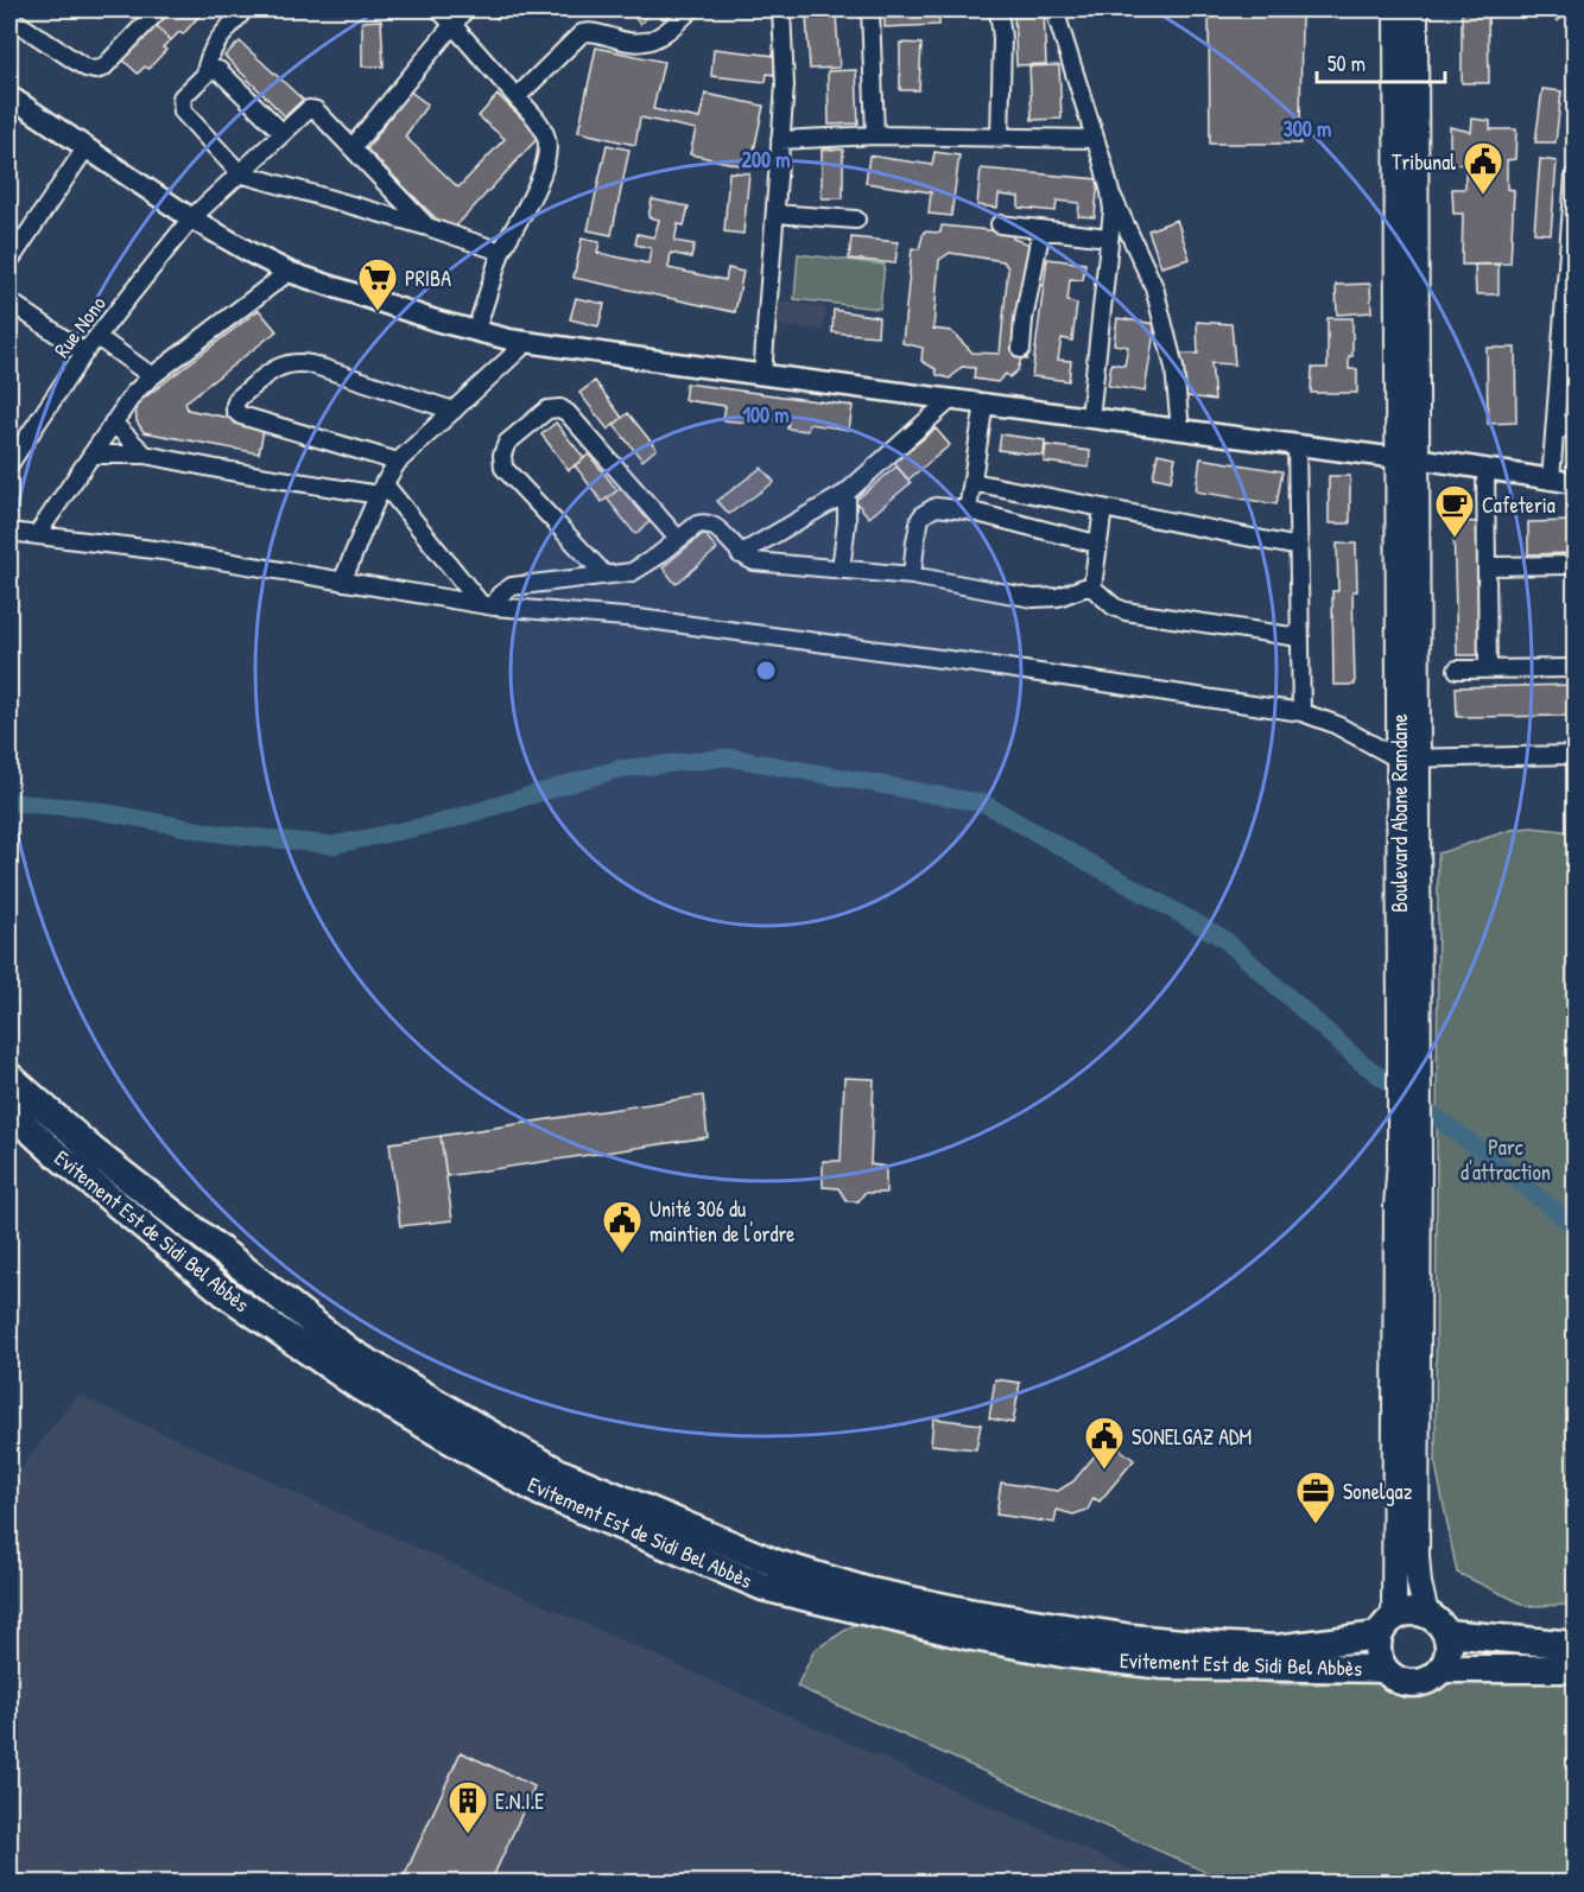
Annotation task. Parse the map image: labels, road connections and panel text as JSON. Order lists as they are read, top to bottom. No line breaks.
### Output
{"streets":{"highway":["Evitement Est de Sidi Bel Abbès"],"main road":["Boulevard Abane Ramdane"],"street":["Rue Nono"]},"crossings":[["Boulevard Abane Ramdane","Evitement Est de Sidi Bel Abbès"]],"parks":["Parc d'attraction"],"places":{"public building":["Tribunal","Unité 306 du maintien de l'ordre","SONELGAZ ADM"],"supermarket":["PRIBA"],"cafe":["Cafeteria"],"office":["Sonelgaz"],"building":["E.N.I.E"]},"scale_bar":"50 m","rings":["300 m","200 m","100 m"]}
